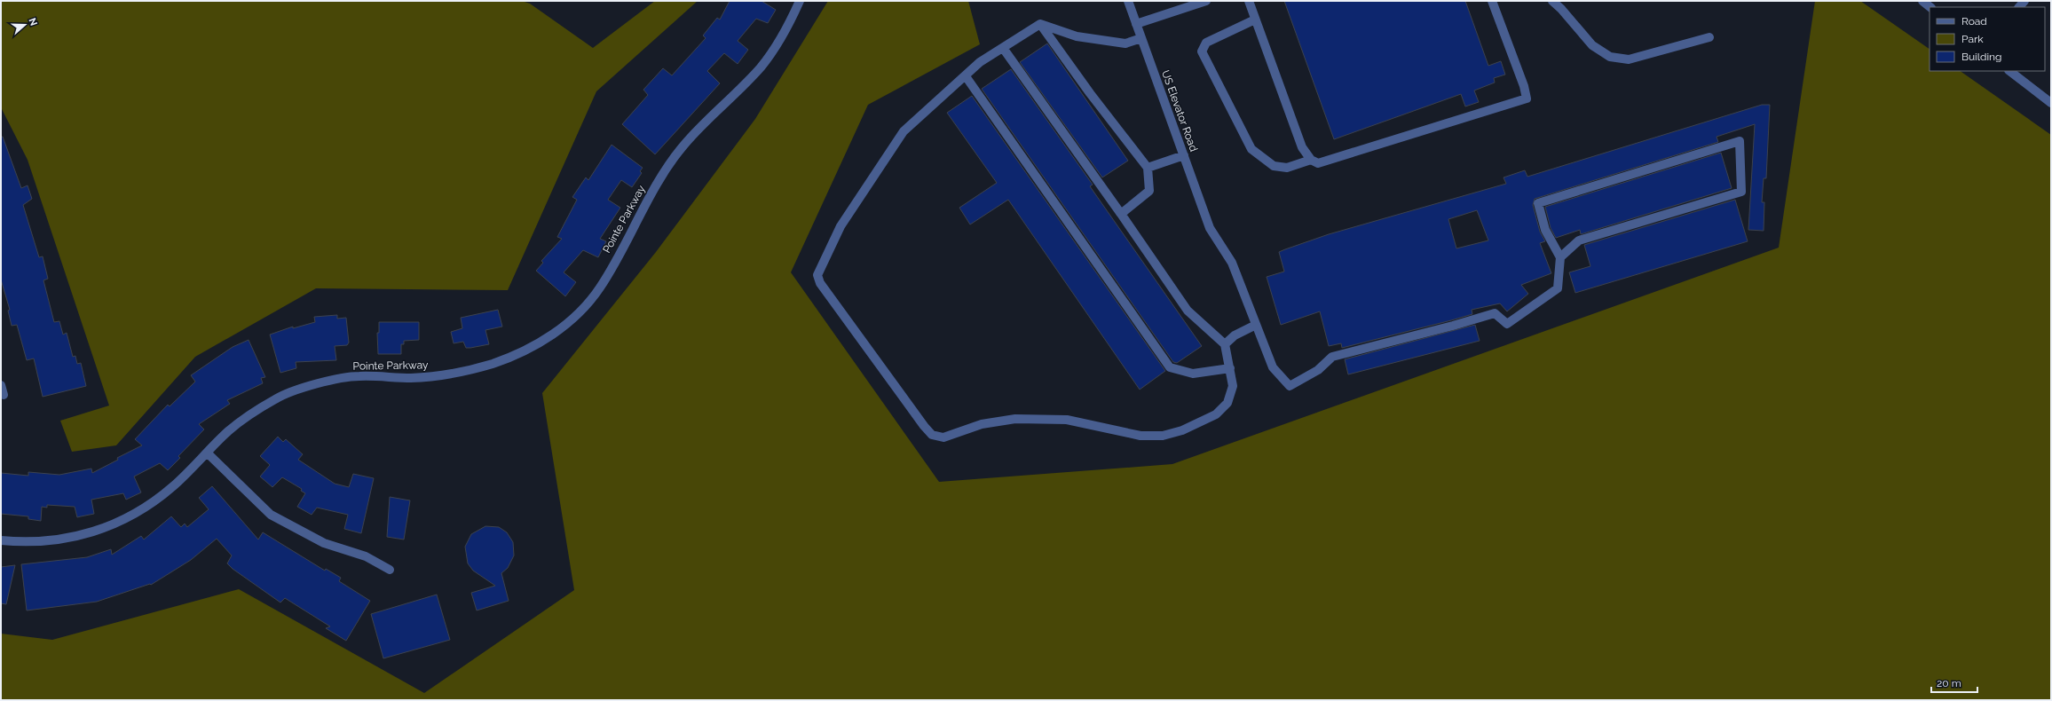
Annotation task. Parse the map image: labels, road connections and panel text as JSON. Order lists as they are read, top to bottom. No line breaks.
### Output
{"streets":{"street":["US Elevator Road","Pointe Parkway"]},"legend":["Road","Park","Building"],"scale_bar":"20 m","north":"right"}
